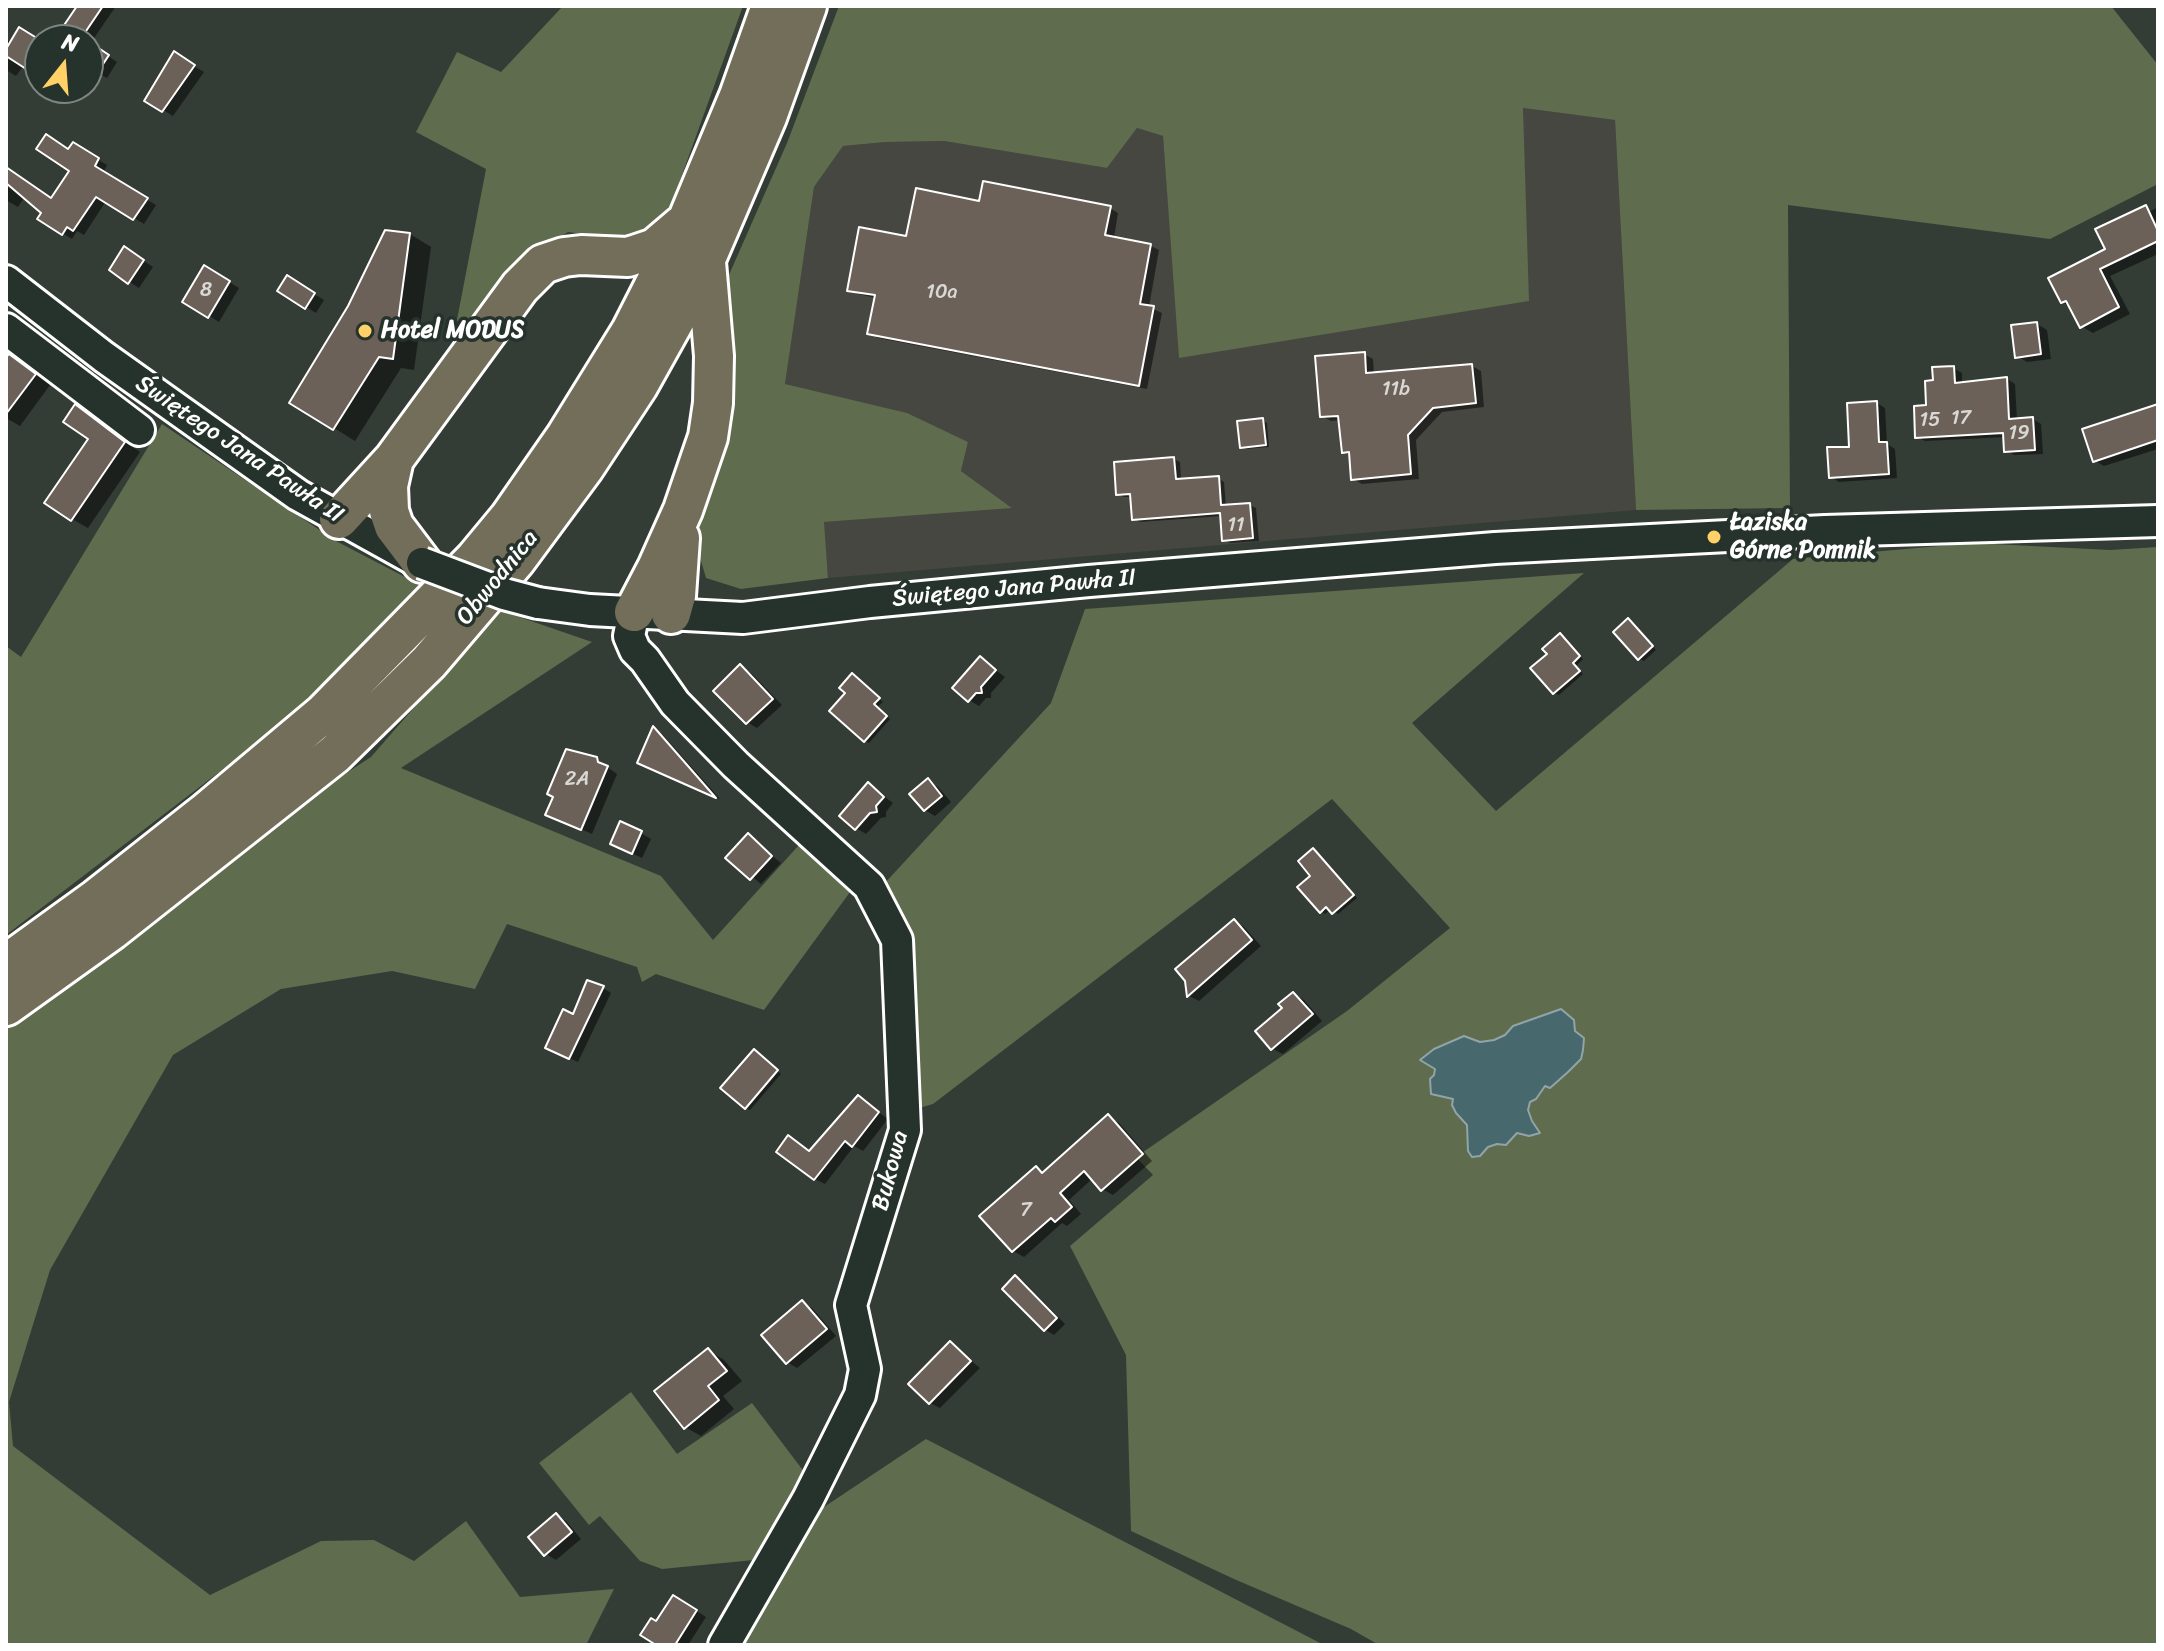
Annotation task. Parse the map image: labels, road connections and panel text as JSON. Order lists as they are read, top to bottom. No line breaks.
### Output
{"streets":{"main road":["Obwodnica"],"street":["Świętego Jana Pawła II","Bukowa"]},"crossings":[["Świętego Jana Pawła II","Bukowa"]],"places":["Hotel MODUS","Łaziska Górne Pomnik"],"house_numbers":["8","10a","11b","17","15","19","11","2A","7"],"north":"top"}
